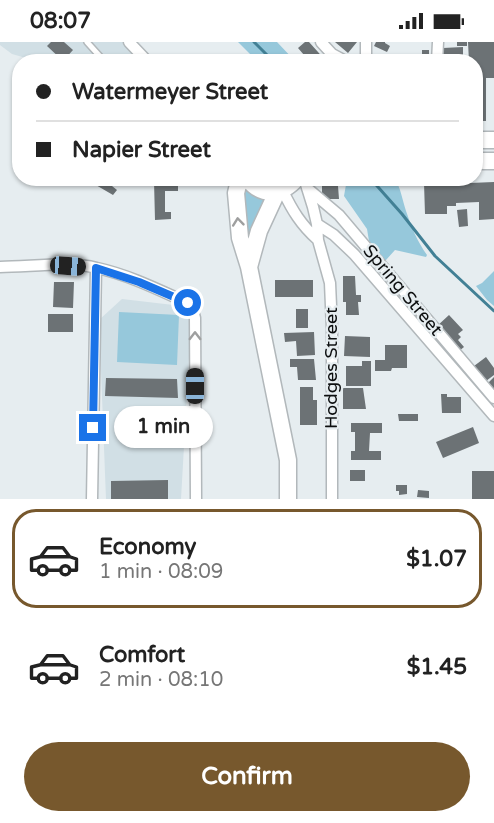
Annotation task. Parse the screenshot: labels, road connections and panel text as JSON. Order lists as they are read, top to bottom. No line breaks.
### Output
{"streets":{"street":["Spring Street","Hodges Street"]},"crossings":[["Spring Street","Hodges Street"]],"page":{"status":"08:07","banner":["Watermeyer Street","Napier Street"],"bubble":"1 min","list":[{"name":"Economy","note":"1 min · 08:09","value":"$1.07"},{"name":"Comfort","note":"2 min · 08:10","value":"$1.45"}],"buttons":"Confirm"}}
